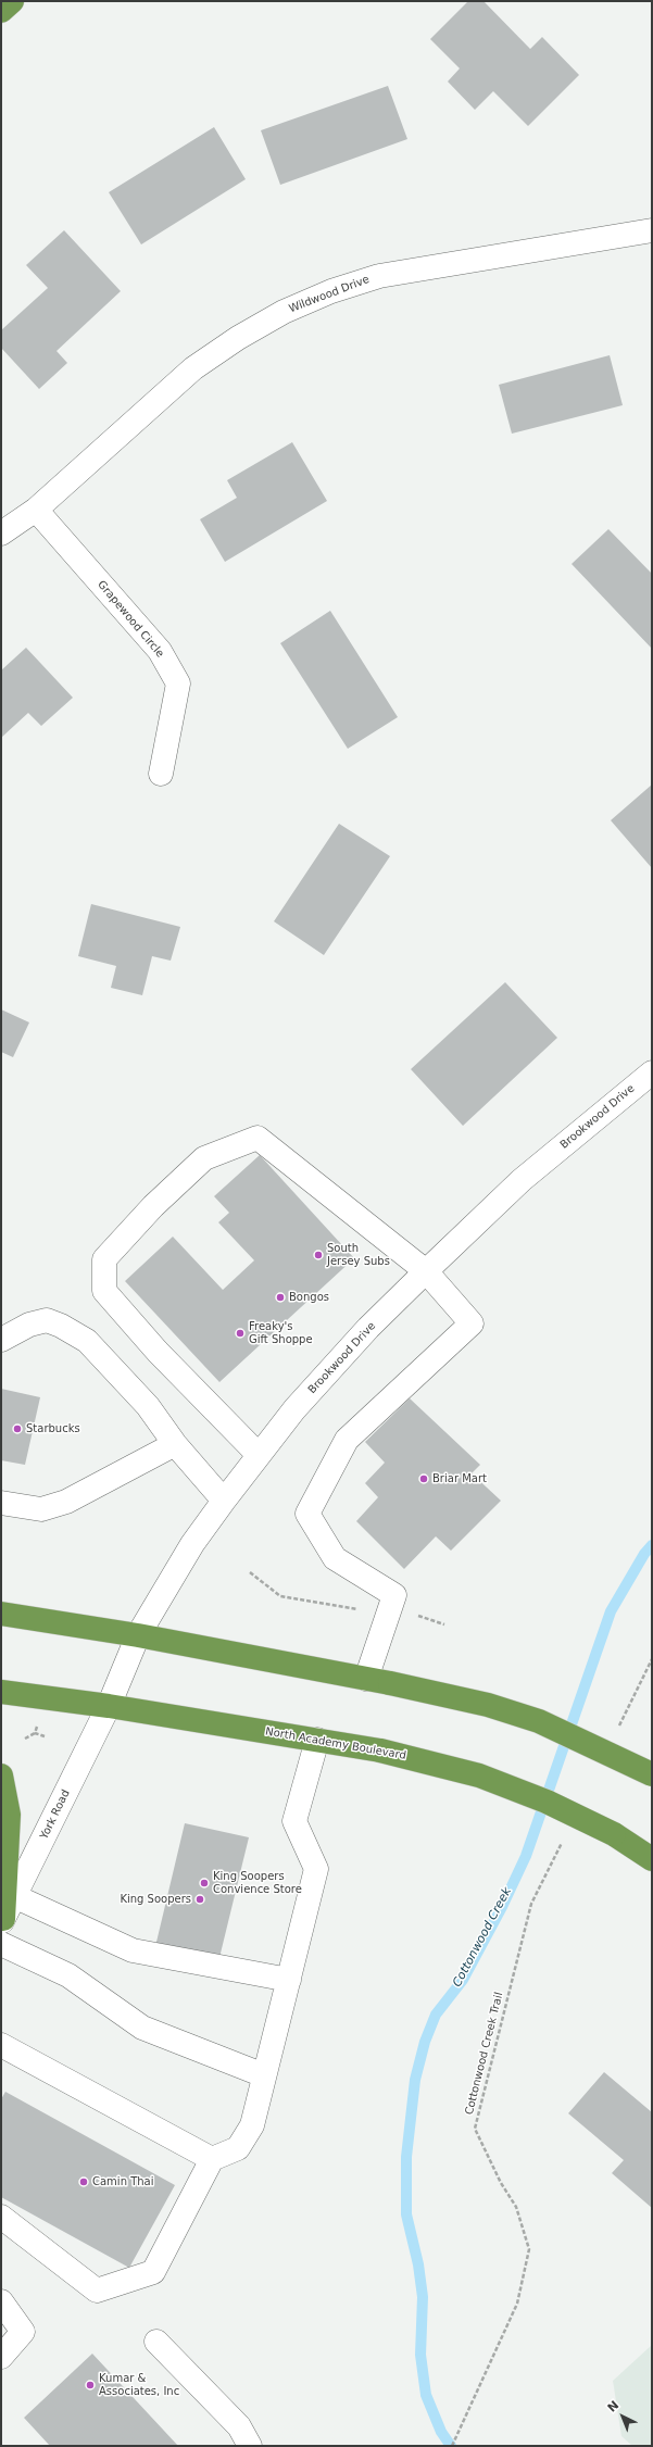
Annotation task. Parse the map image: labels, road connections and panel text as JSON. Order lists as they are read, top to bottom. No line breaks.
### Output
{"streets":{"highway":["North Academy Boulevard"],"street":["Wildwood Drive","Grapewood Circle","Brookwood Drive","York Road"],"path":["Cottonwood Creek Trail"]},"crossings":[["Wildwood Drive","Grapewood Circle"],["Brookwood Drive","North Academy Boulevard"],["Brookwood Drive","York Road"],["North Academy Boulevard","York Road"]],"water":["Cottonwood Creek"],"places":["South Jersey Subs","Bongos","Freaky's Gift Shoppe","Starbucks","Briar Mart","King Soopers Convience Store","King Soopers","Camin Thai","Kumar & Associates, Inc"],"north":"top left"}
